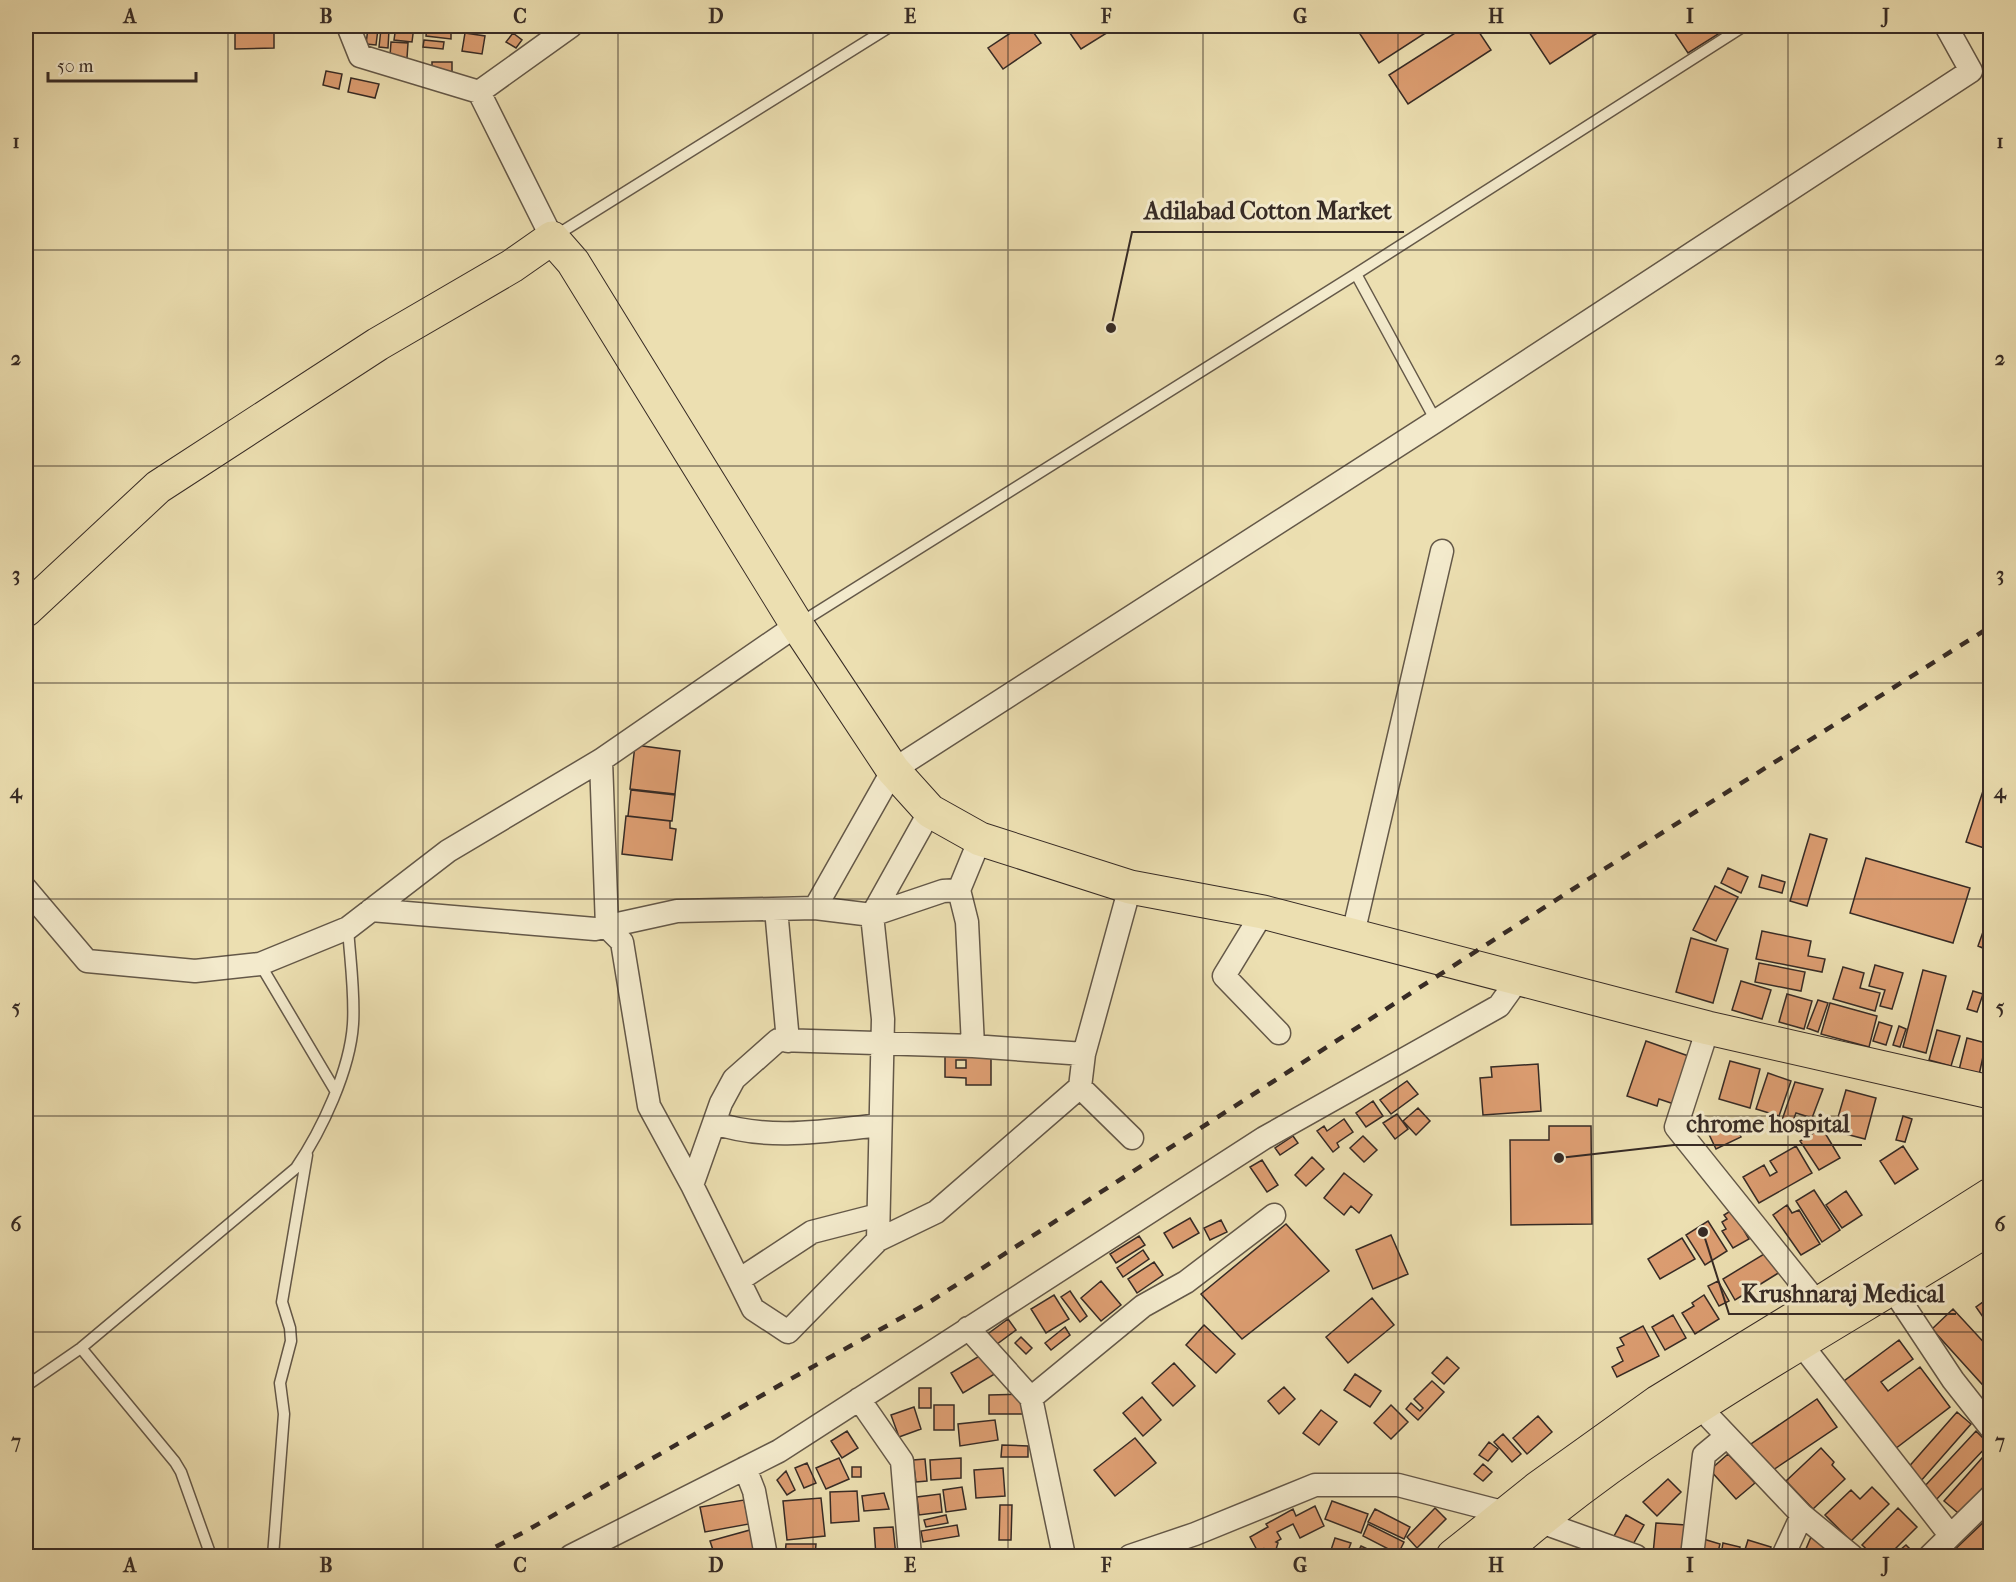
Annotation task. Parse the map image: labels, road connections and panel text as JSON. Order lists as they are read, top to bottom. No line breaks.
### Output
{"places":["Adilabad Cotton Market","chrome hospital","Krushnaraj Medical"],"scale_bar":"50 m","grid":{"columns":["A","B","C","D","E","F","G","H","I","J"],"rows":["1","2","3","4","5","6","7"]}}
